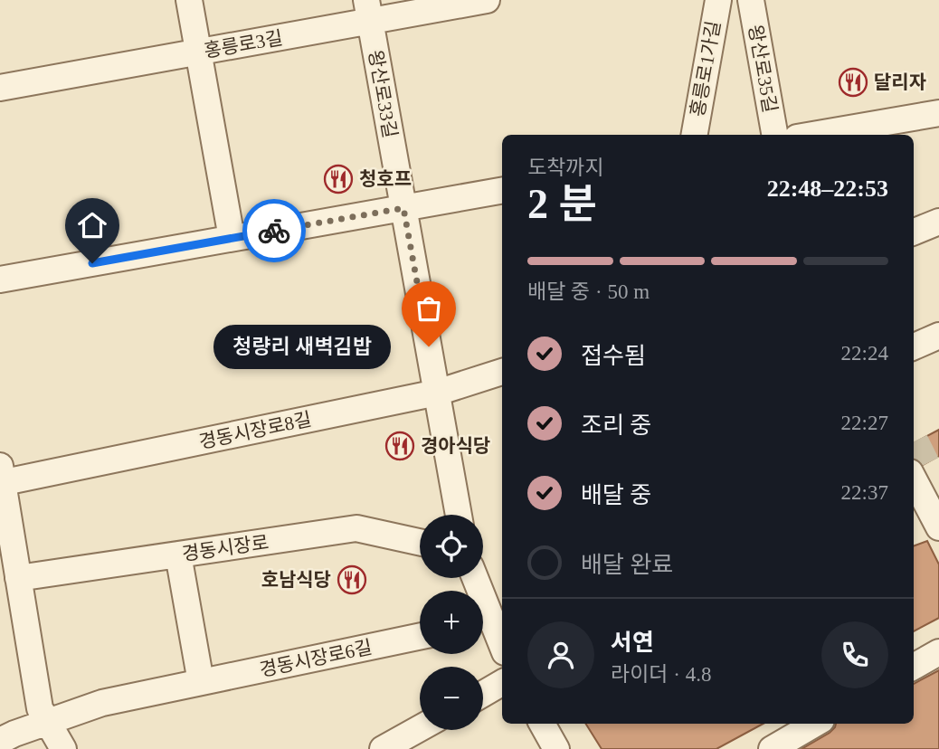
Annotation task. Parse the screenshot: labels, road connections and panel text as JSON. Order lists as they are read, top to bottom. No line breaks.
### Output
{"streets":{"street":["홍릉로3길","홍릉로1가길","왕산로35길","왕산로33길","경동시장로8길","경동시장로","경동시장로6길"]},"crossings":[["홍릉로3길","왕산로33길"],["왕산로33길","경동시장로8길"]],"places":{"restaurant":["달리자","청호프","경아식당","호남식당"],"other":["청량리 새벽김밥"]},"page":{"heading":["2 분","도착까지","22:48–22:53"],"panel":["서연","라이더 · 4.8"],"bar":"배달 중 · 50 m","list":[["접수됨","22:24"],["조리 중","22:27"],["배달 중","22:37"],"배달 완료"],"bubble":"청량리 새벽김밥","map_buttons":["+","−"]}}
